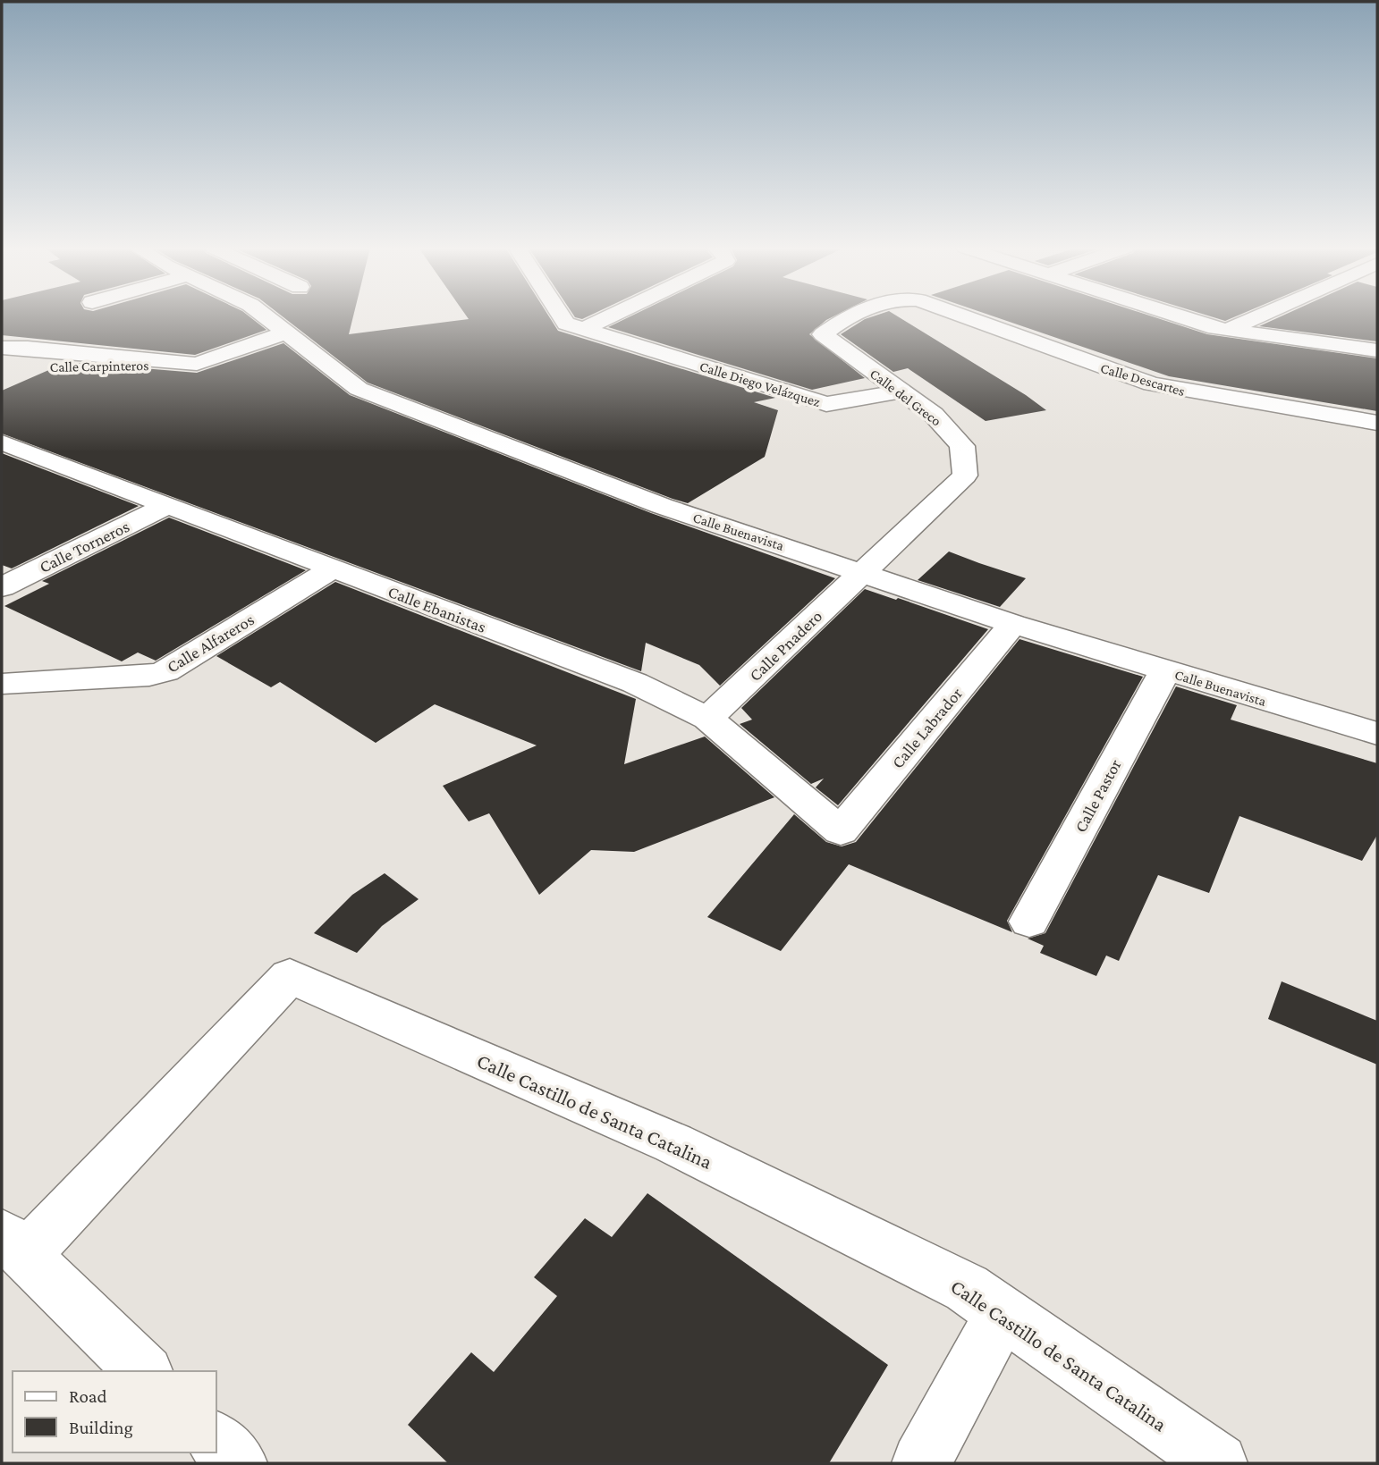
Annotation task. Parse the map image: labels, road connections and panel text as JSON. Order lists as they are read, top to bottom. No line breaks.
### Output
{"streets":{"street":["Calle Carpinteros","Calle Descartes","Calle Diego Velázquez","Calle del Greco","Calle Buenavista","Calle Torneros","Calle Ebanistas","Calle Alfareros","Calle Pnadero","Calle Labrador","Calle Pastor","Calle Castillo de Santa Catalina"]},"crossings":[["Calle Diego Velázquez","Calle del Greco"],["Calle del Greco","Calle Buenavista"],["Calle del Greco","Calle Pnadero"],["Calle Buenavista","Calle Pnadero"],["Calle Buenavista","Calle Labrador"],["Calle Buenavista","Calle Pastor"],["Calle Torneros","Calle Ebanistas"],["Calle Ebanistas","Calle Alfareros"],["Calle Ebanistas","Calle Pnadero"],["Calle Ebanistas","Calle Labrador"]],"legend":["Road","Building"]}
